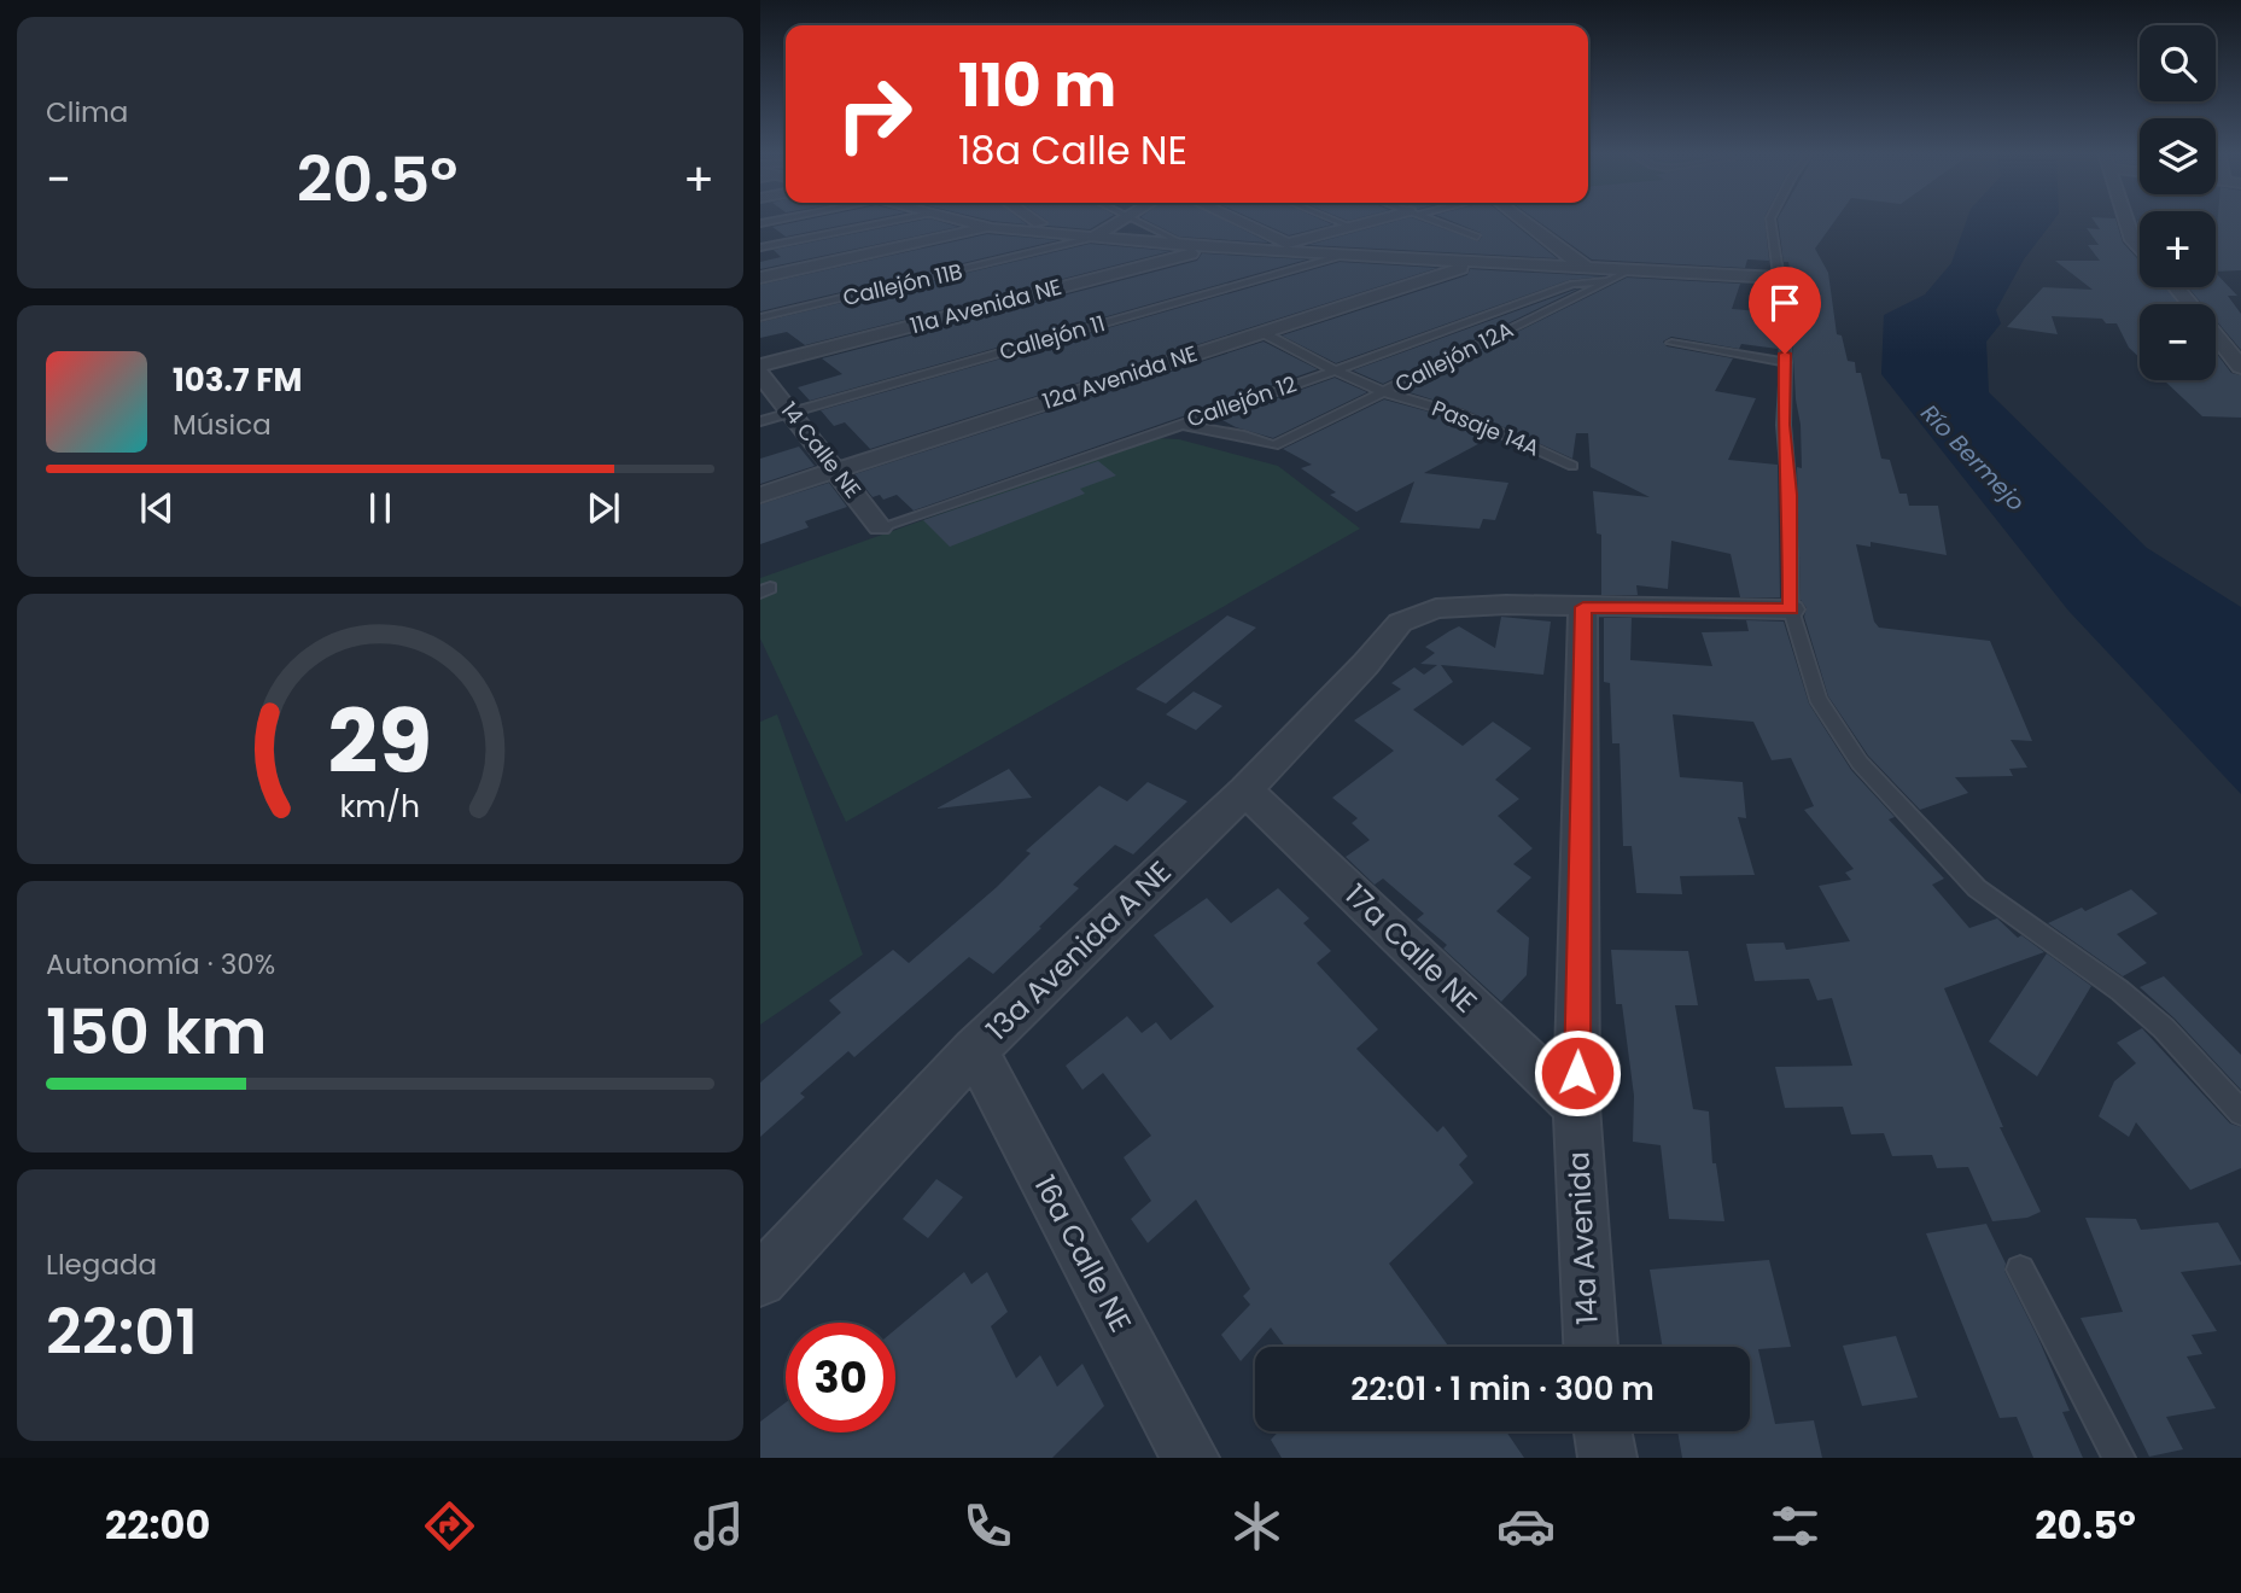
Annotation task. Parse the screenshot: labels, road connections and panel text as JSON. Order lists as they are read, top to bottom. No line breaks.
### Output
{"streets":{"street":["11a Avenida NE","12a Avenida NE","14 Calle NE","17a Calle NE","13a Avenida A NE","14a Avenida","16a Calle NE"],"lane":["Callejón 11B","Callejón 11","Callejón 12A","Callejón 12","Pasaje 14A"]},"crossings":[["Callejón 11","14 Calle NE"],["Callejón 12A","Callejón 12"],["Callejón 12A","Pasaje 14A"],["12a Avenida NE","Pasaje 14A"],["12a Avenida NE","14 Calle NE"],["Callejón 12","Pasaje 14A"],["Callejón 12","14 Calle NE"],["17a Calle NE","13a Avenida A NE"],["17a Calle NE","14a Avenida"],["13a Avenida A NE","14a Avenida"],["13a Avenida A NE","16a Calle NE"]],"water":["Río Bermejo"],"page":{"tile":["Clima",["Autonomía · 30%","150 km"],["Llegada","22:01"]],"map_buttons":["+","−"],"turn":["110 m","18a Calle NE"],"heat":["−","20.5°","+"],"song":["103.7 FM","Música"],"limit":"30","trip":"22:01 · 1 min · 300 m","tabs":["22:00","20.5°"],"gauge":["29","km/h"]}}
